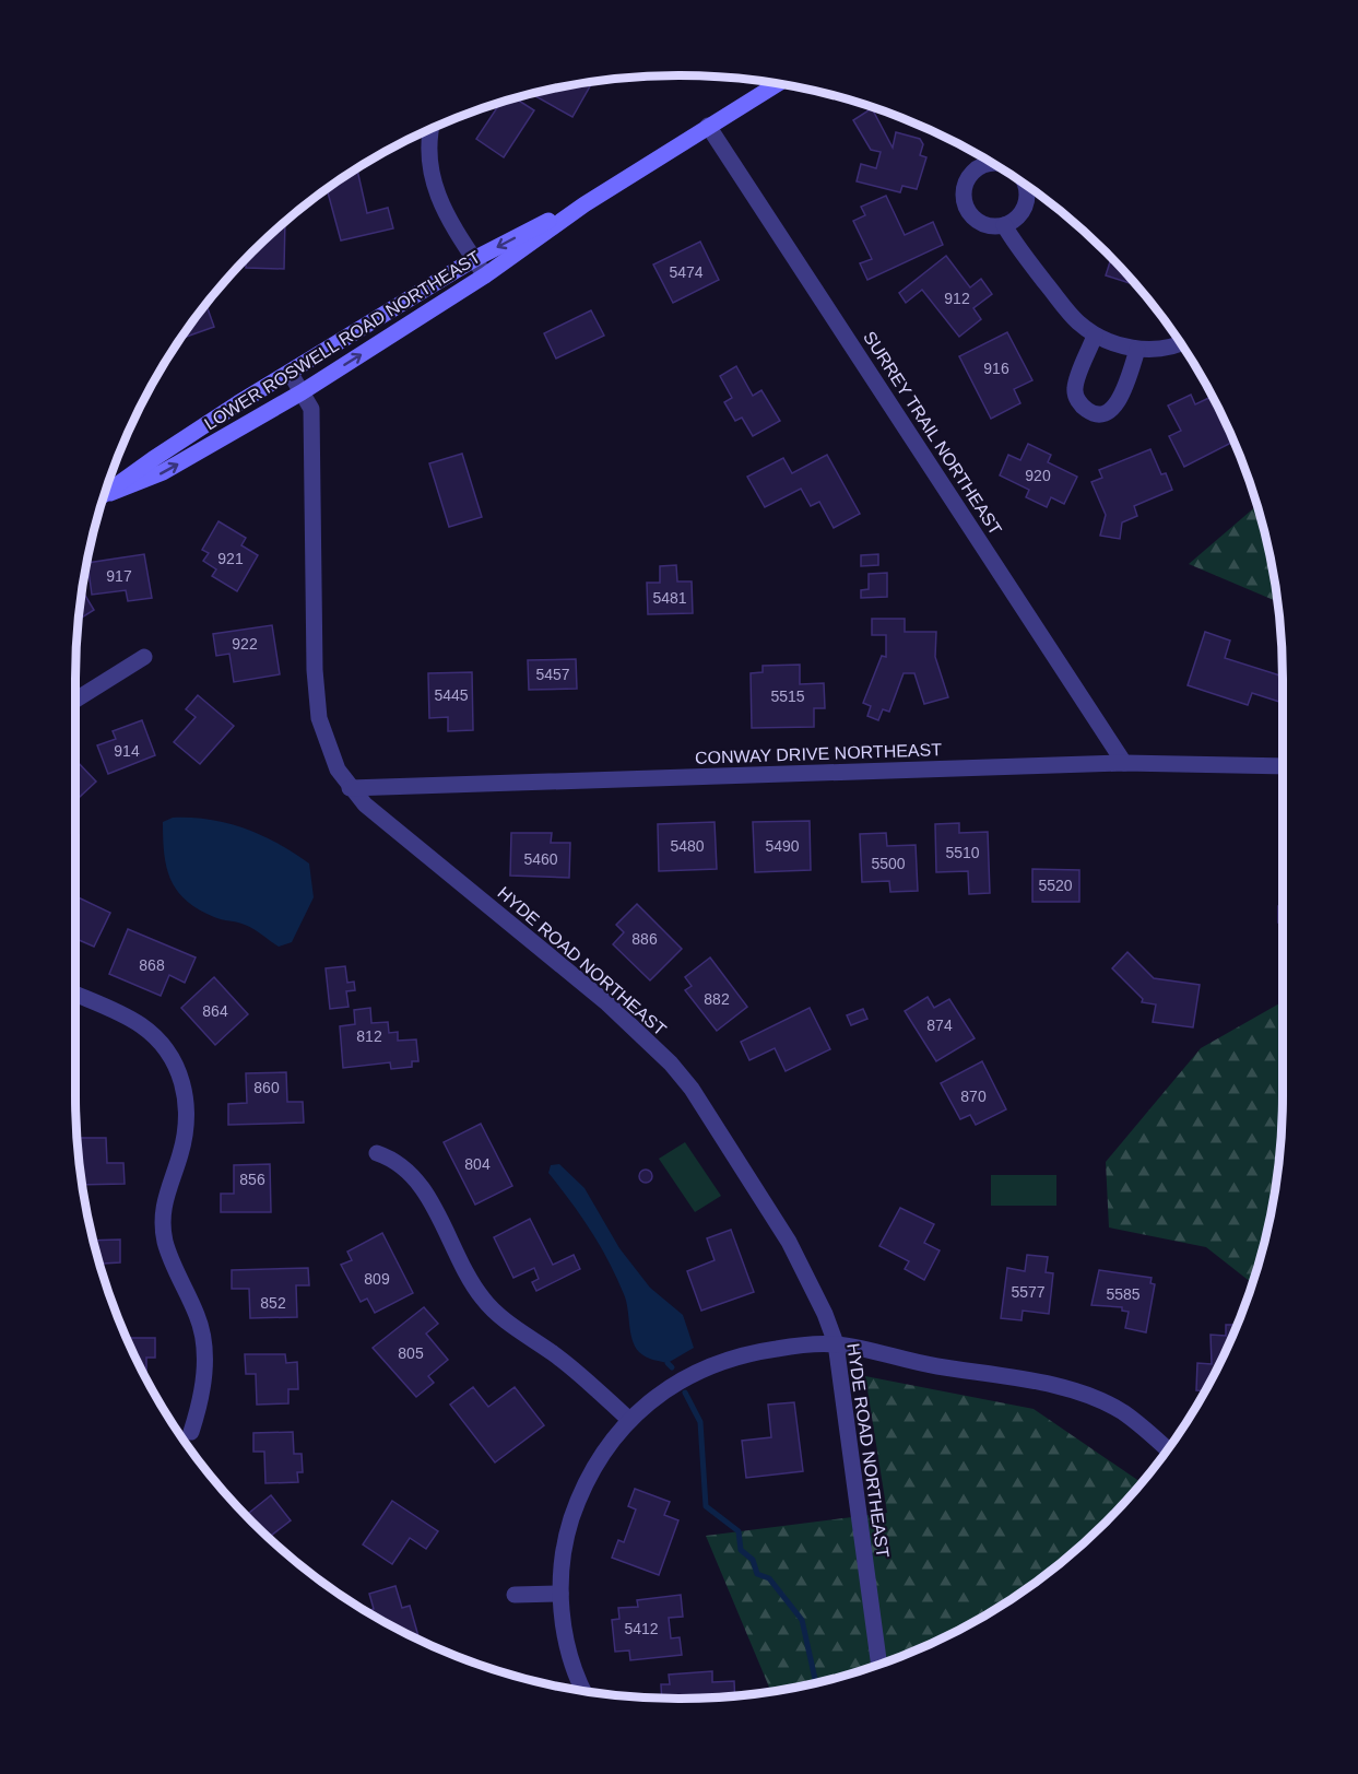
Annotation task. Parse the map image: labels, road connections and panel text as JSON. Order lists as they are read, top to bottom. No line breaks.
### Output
{"streets":{"street":["LOWER ROSWELL ROAD NORTHEAST","SURREY TRAIL NORTHEAST","CONWAY DRIVE NORTHEAST","HYDE ROAD NORTHEAST"]},"crossings":[["LOWER ROSWELL ROAD NORTHEAST","SURREY TRAIL NORTHEAST"],["LOWER ROSWELL ROAD NORTHEAST","HYDE ROAD NORTHEAST"],["SURREY TRAIL NORTHEAST","CONWAY DRIVE NORTHEAST"],["CONWAY DRIVE NORTHEAST","HYDE ROAD NORTHEAST"]],"house_numbers":["5474","912","916","920","921","917","5481","922","5457","5445","5515","914","5480","5490","5510","5460","5500","5520","886","868","882","864","874","812","860","870","804","856","809","5577","5585","852","805","5412"]}
